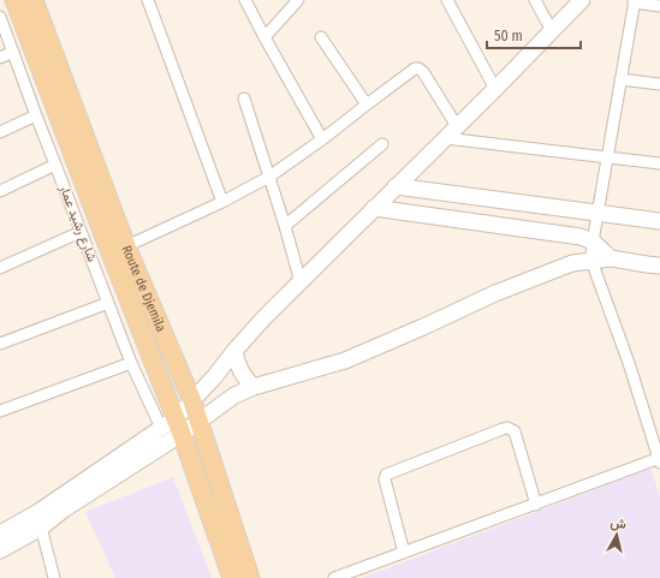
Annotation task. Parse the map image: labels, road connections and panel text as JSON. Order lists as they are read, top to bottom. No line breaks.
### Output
{"streets":{"main road":["Route de Djemila"],"street":["شارع رشيد عمار"]},"scale_bar":"50 m","north":"top"}
